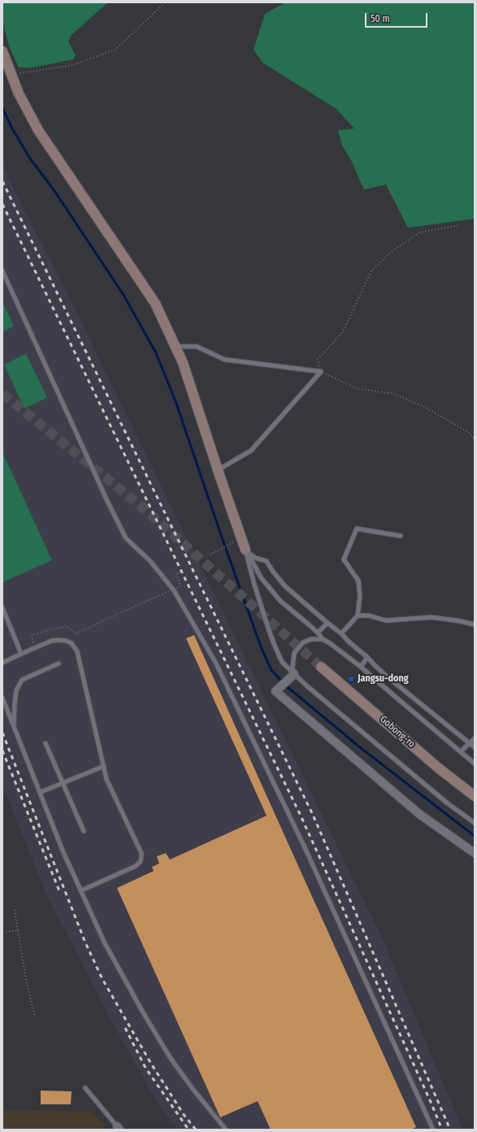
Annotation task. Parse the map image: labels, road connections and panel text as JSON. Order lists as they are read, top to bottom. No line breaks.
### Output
{"streets":{"street":["Gobong-ro"]},"places":["Jangsu-dong"],"scale_bar":"50 m"}
